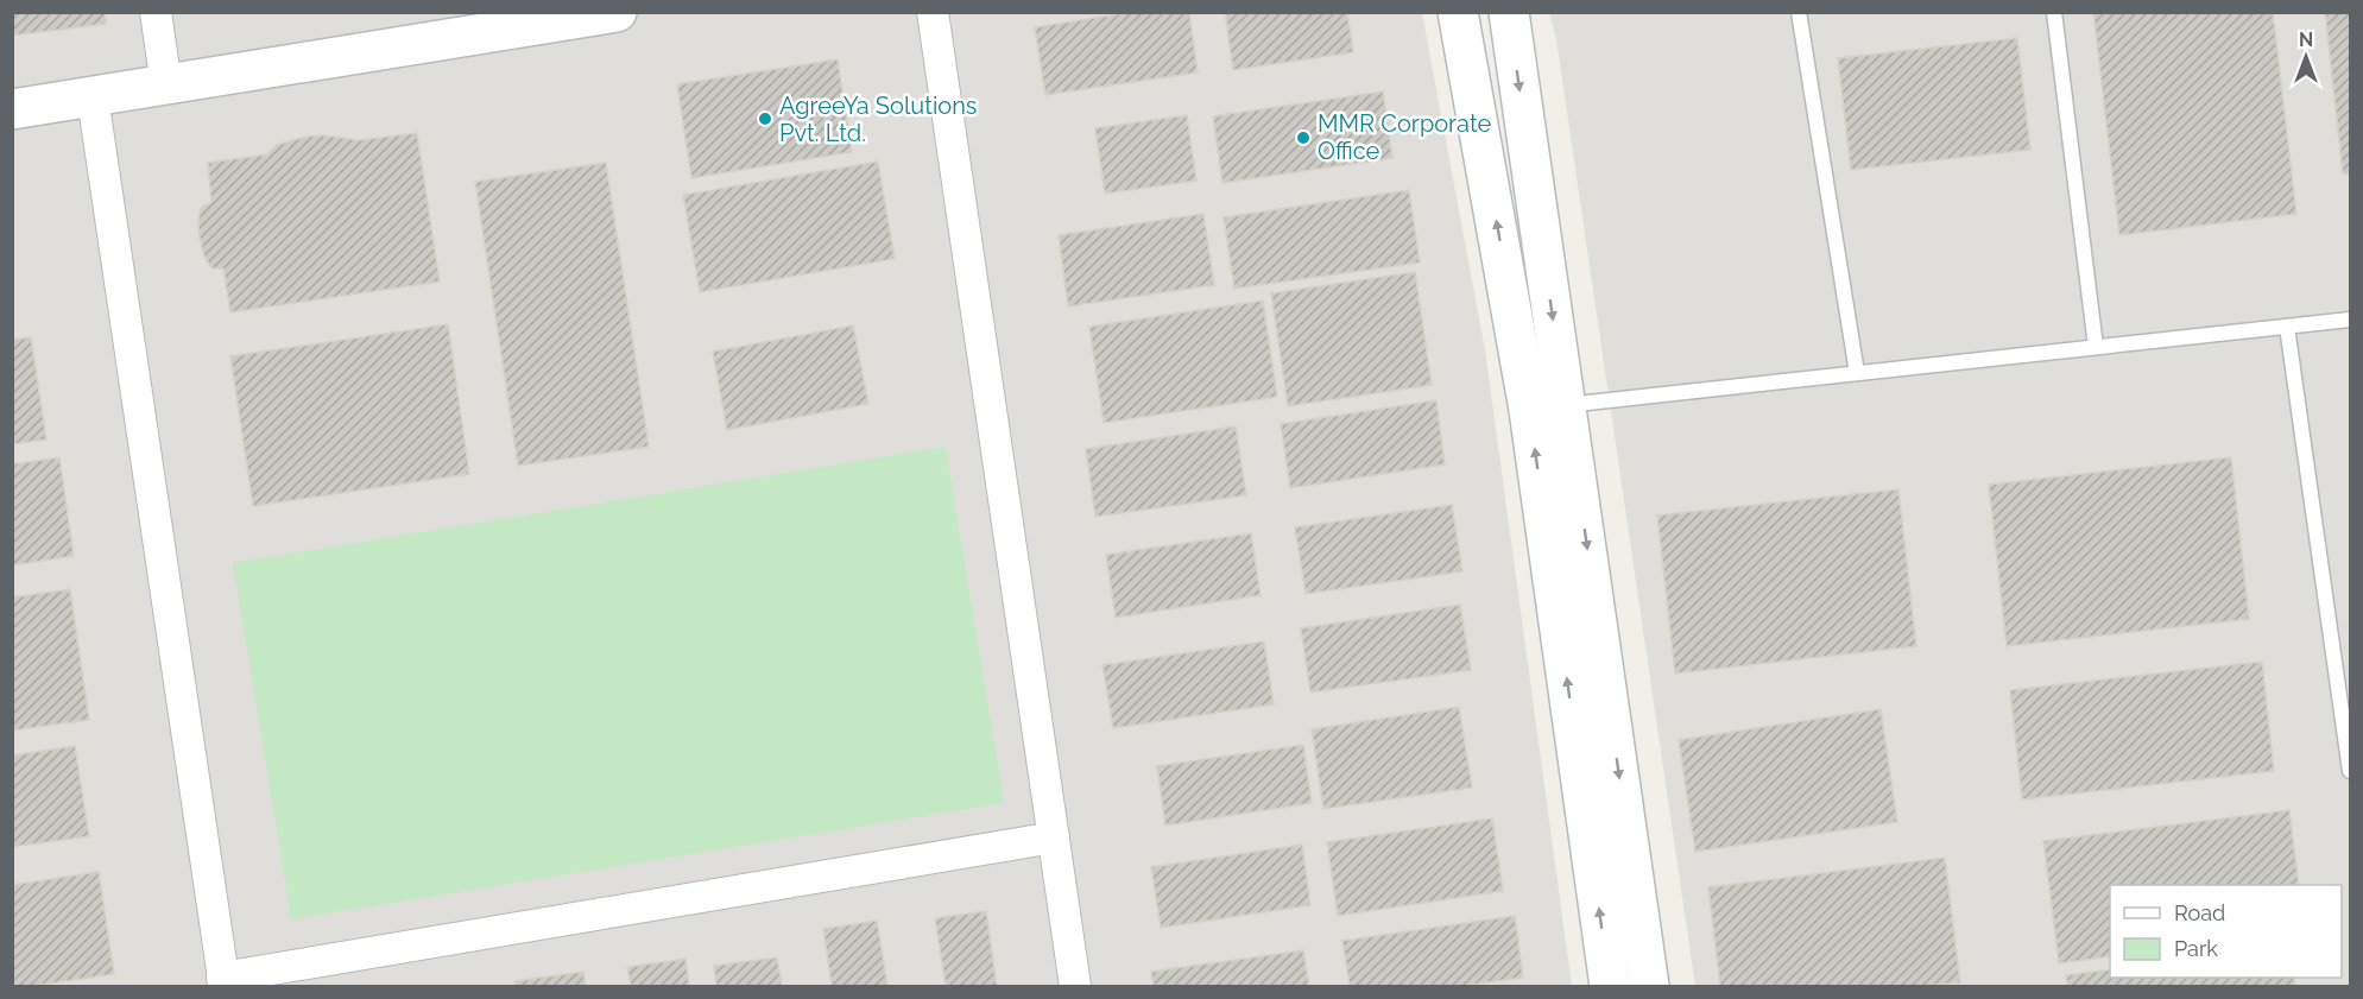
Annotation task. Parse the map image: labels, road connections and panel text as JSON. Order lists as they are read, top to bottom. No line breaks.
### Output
{"places":["AgreeYa Solutions Pvt. Ltd.","MMR Corporate Office"],"legend":["Road","Park"],"north":"top"}
